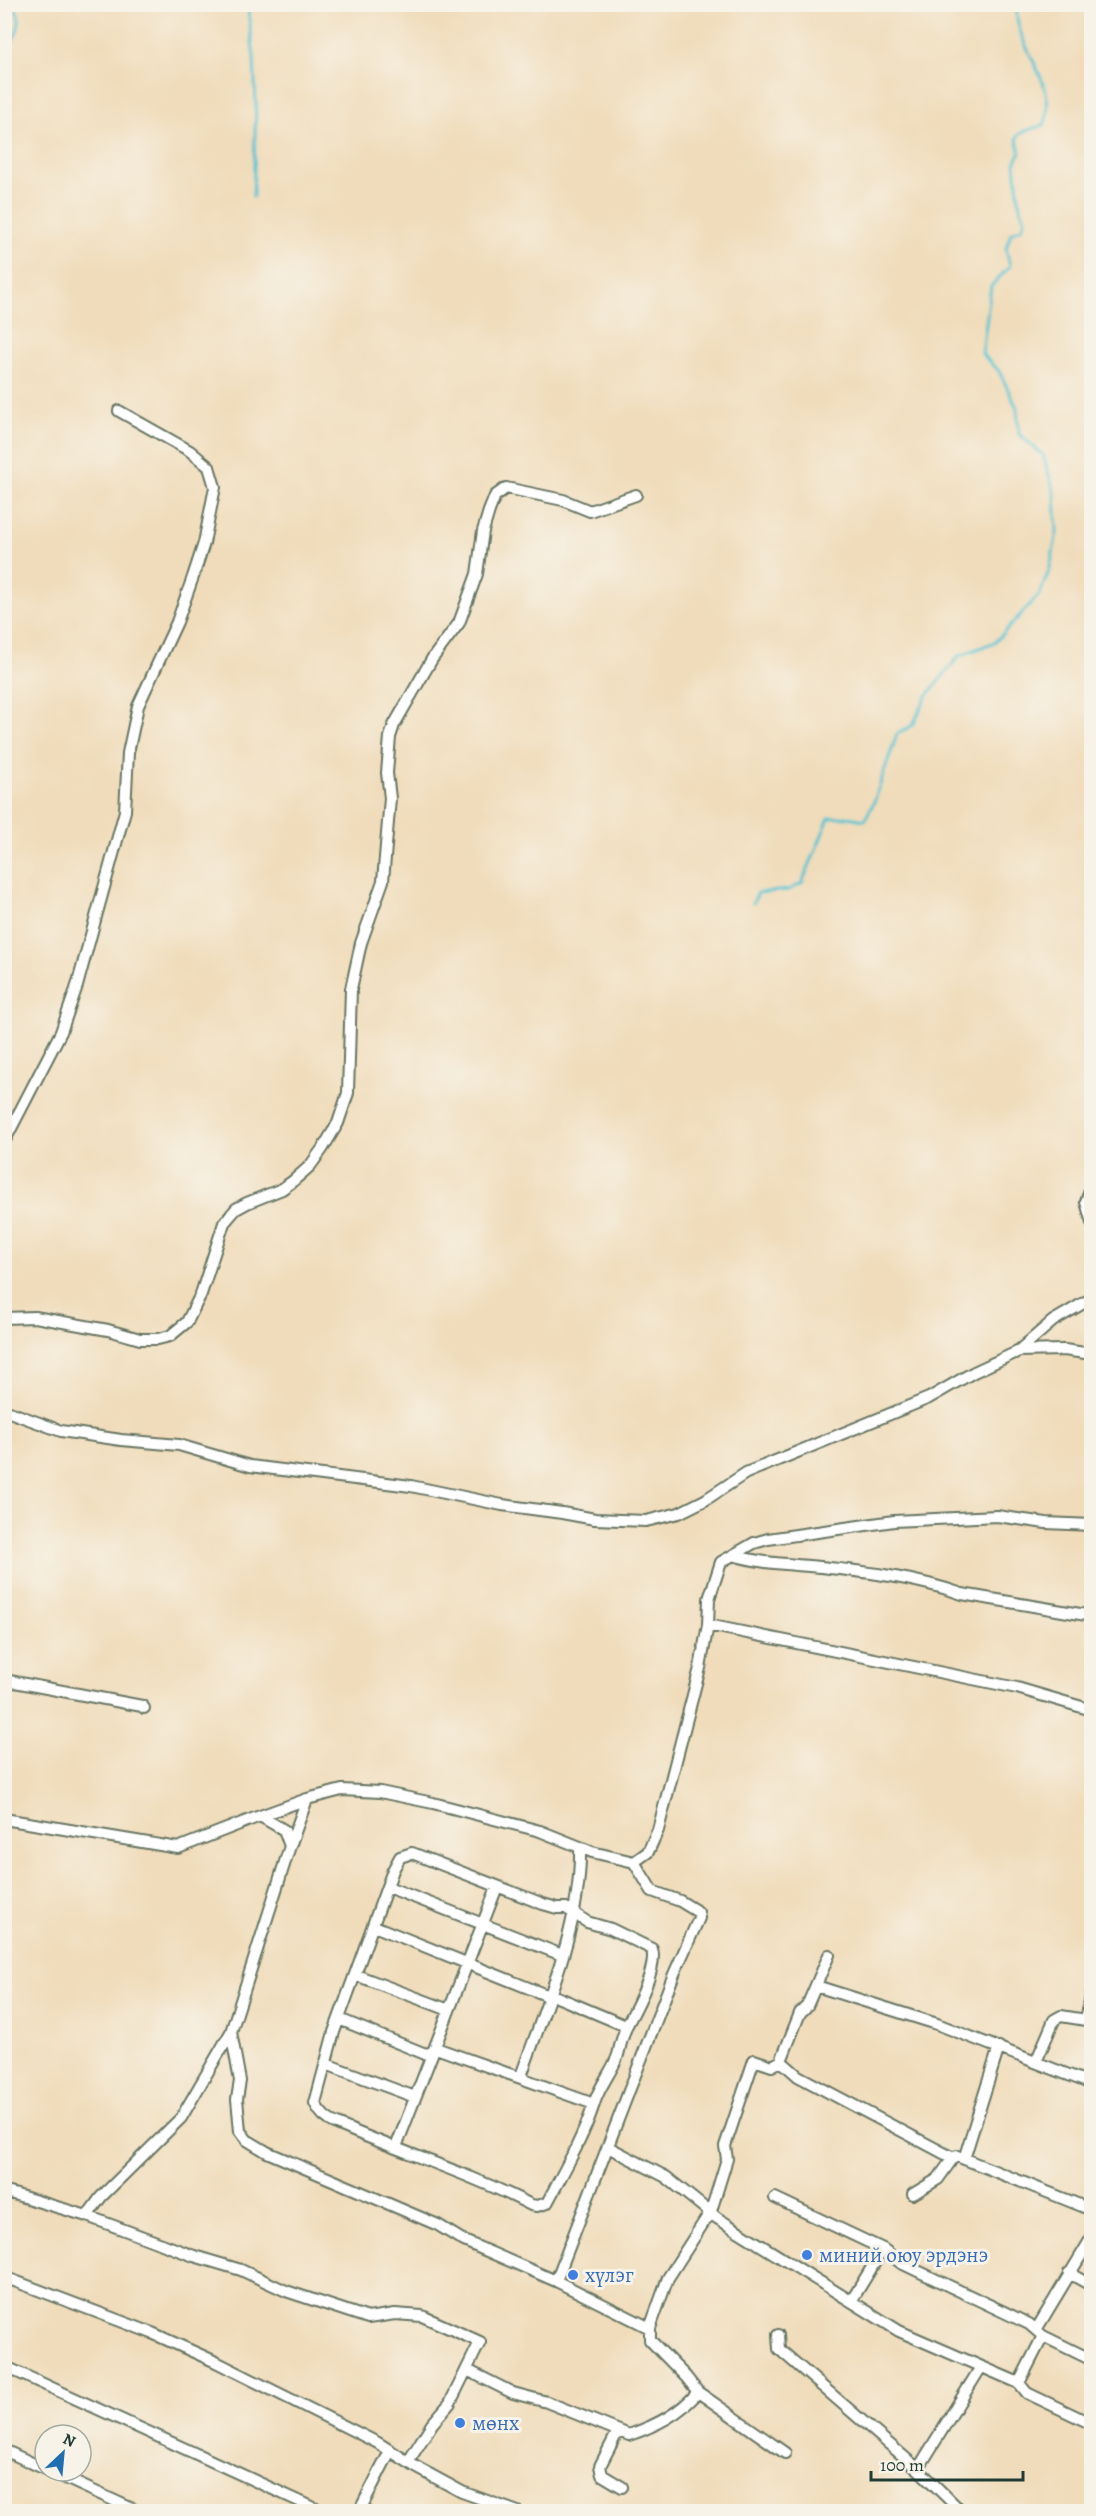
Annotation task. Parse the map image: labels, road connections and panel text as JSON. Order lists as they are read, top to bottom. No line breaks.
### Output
{"places":["миний оюу эрдэнэ","хүлэг","мөнх"],"scale_bar":"100 m","north":"top right"}
